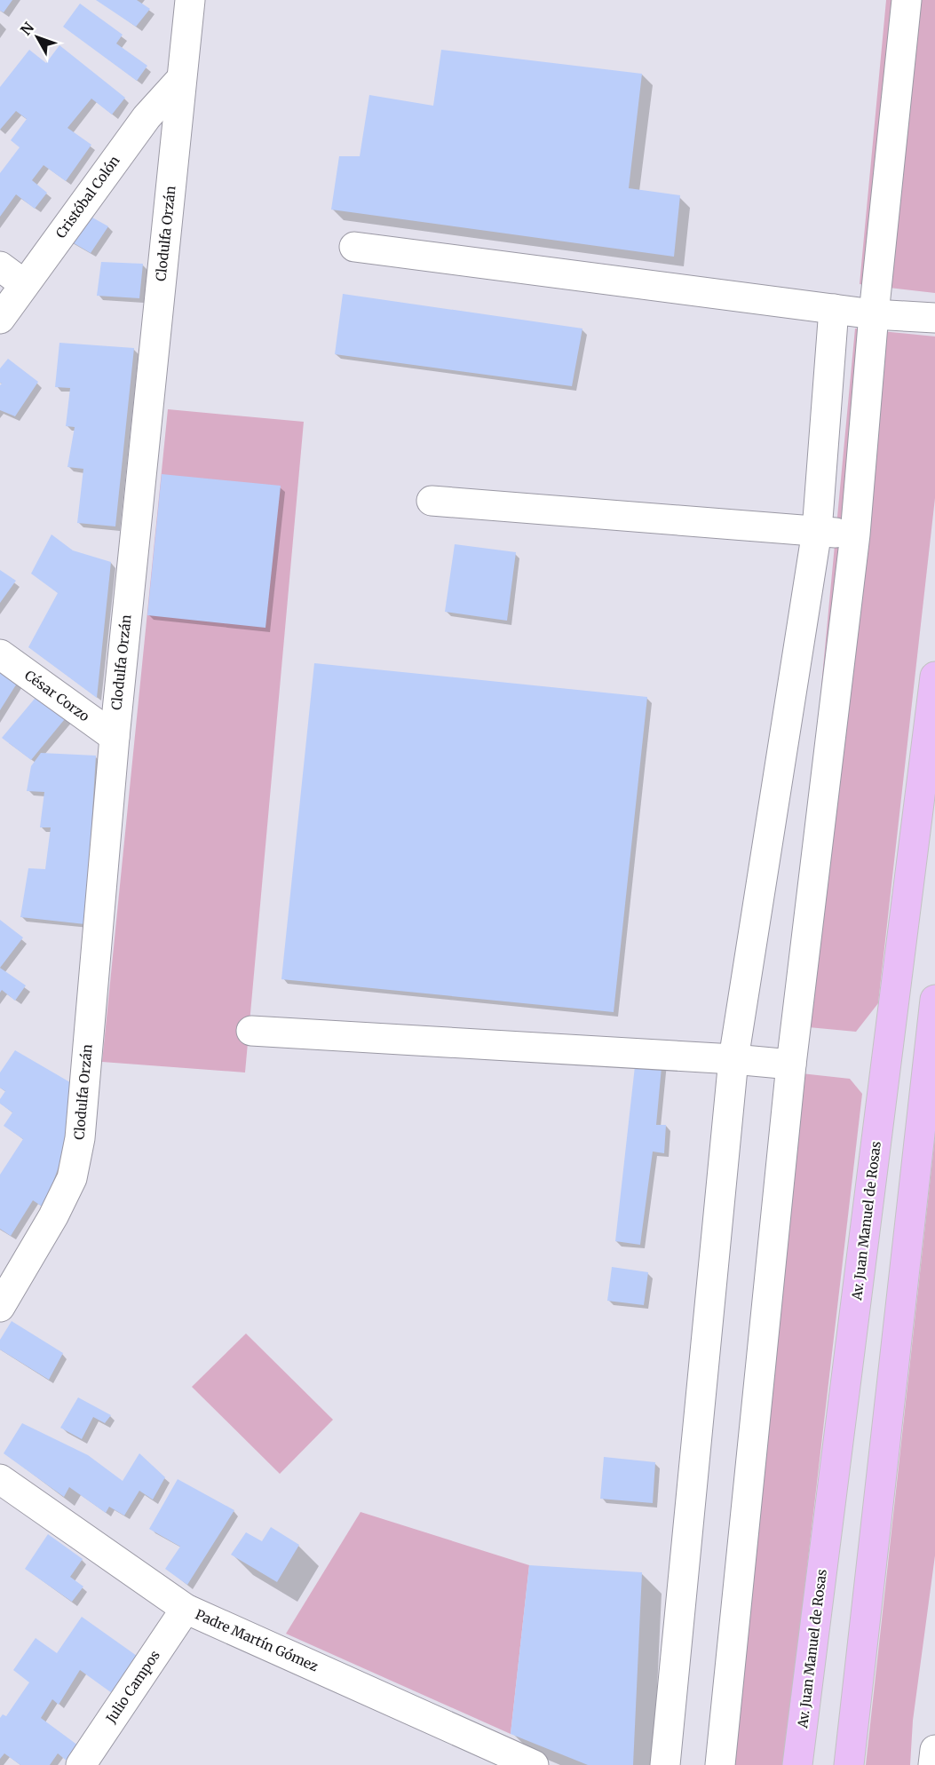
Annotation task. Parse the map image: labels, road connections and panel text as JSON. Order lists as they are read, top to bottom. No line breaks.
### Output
{"streets":{"main road":["Av. Juan Manuel de Rosas"],"street":["Cristóbal Colón","Clodulfa Orzán","César Corzo","Padre Martín Gómez","Julio Campos"]},"crossings":[["Cristóbal Colón","Clodulfa Orzán"],["Clodulfa Orzán","César Corzo"],["Padre Martín Gómez","Julio Campos"]],"north":"top left"}
